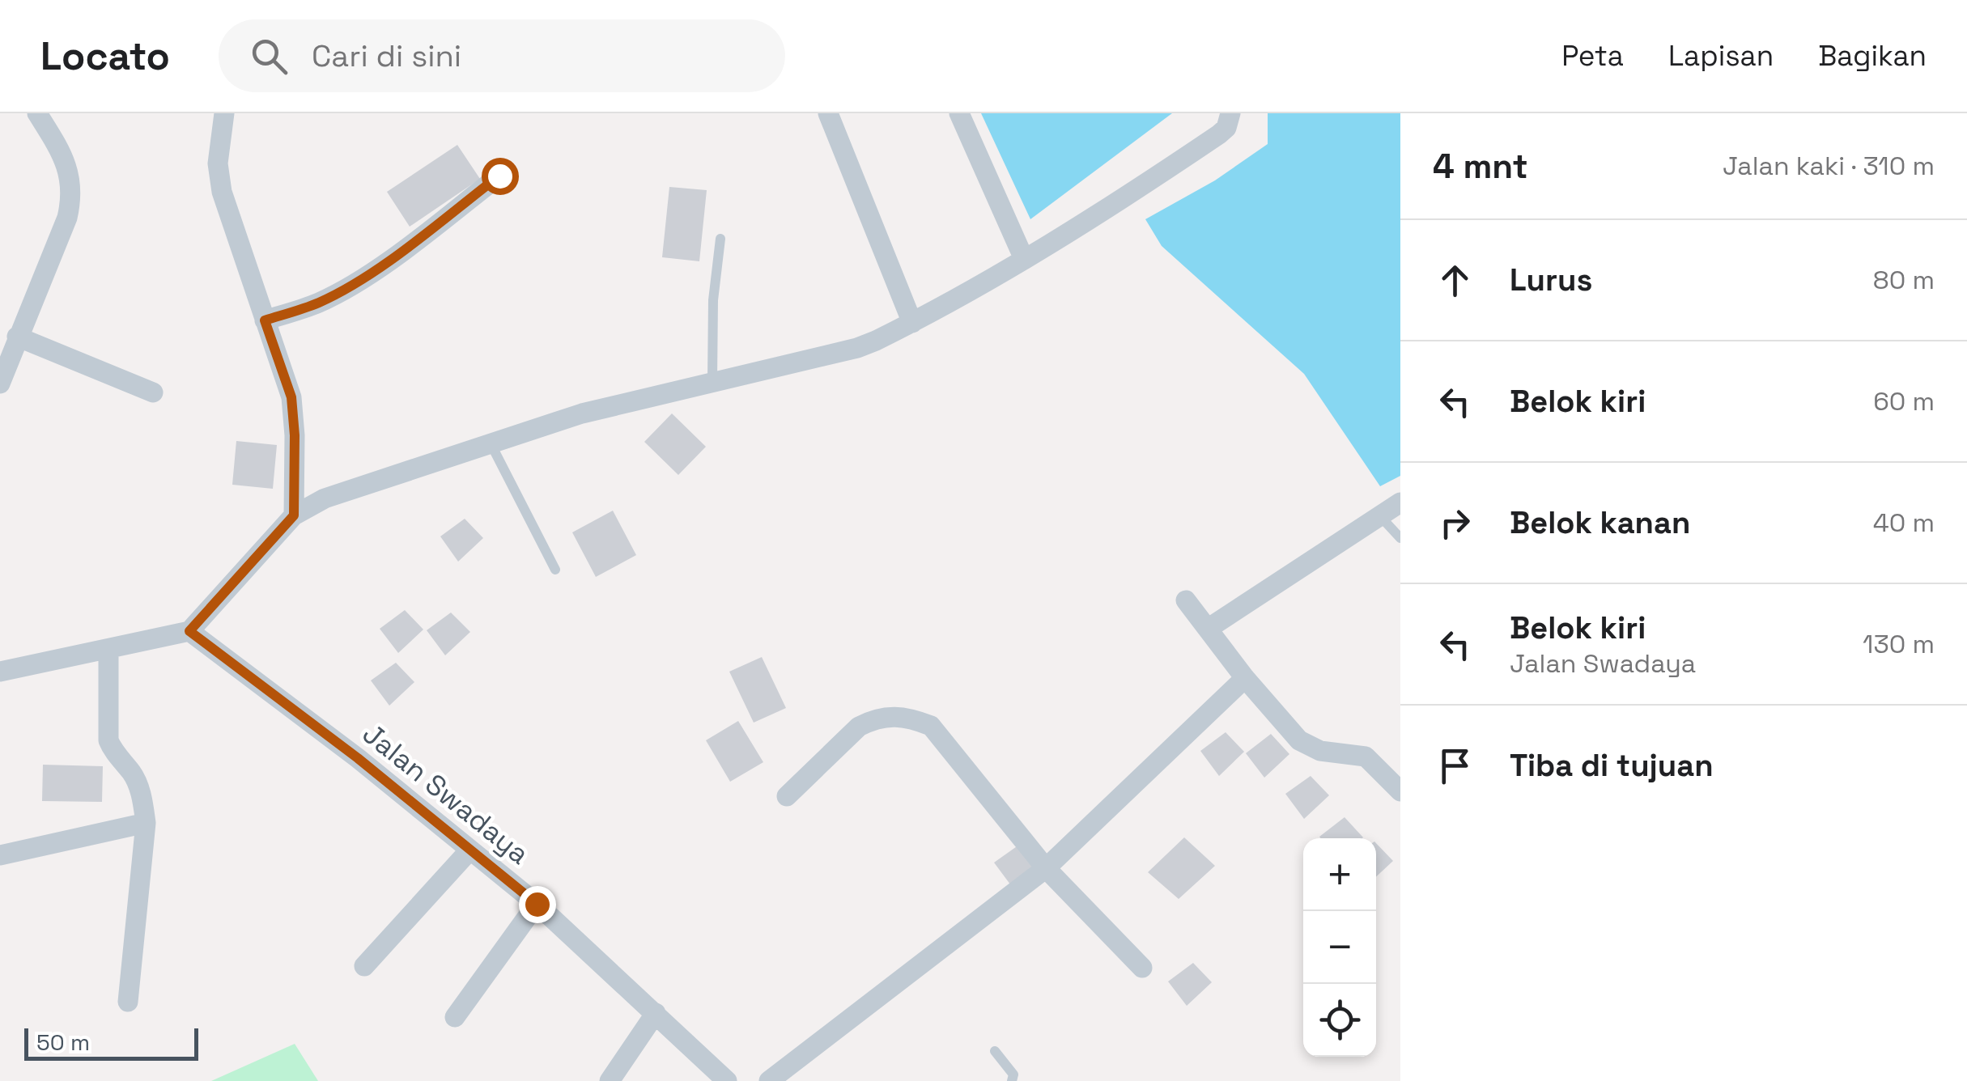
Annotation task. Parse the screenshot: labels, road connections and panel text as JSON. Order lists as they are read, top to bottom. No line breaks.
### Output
{"streets":{"street":["Jalan Swadaya"]},"scale_bar":"50 m","page":{"header":"Locato","search":"Cari di sini","nav":["Peta","Lapisan","Bagikan"],"heading":["4 mnt","Jalan kaki · 310 m"],"list":[["Lurus","80 m"],["Belok kiri","60 m"],["Belok kanan","40 m"],["Belok kiri","Jalan Swadaya","130 m"],"Tiba di tujuan"],"map_buttons":["+","−"],"scale":"50 m"}}
